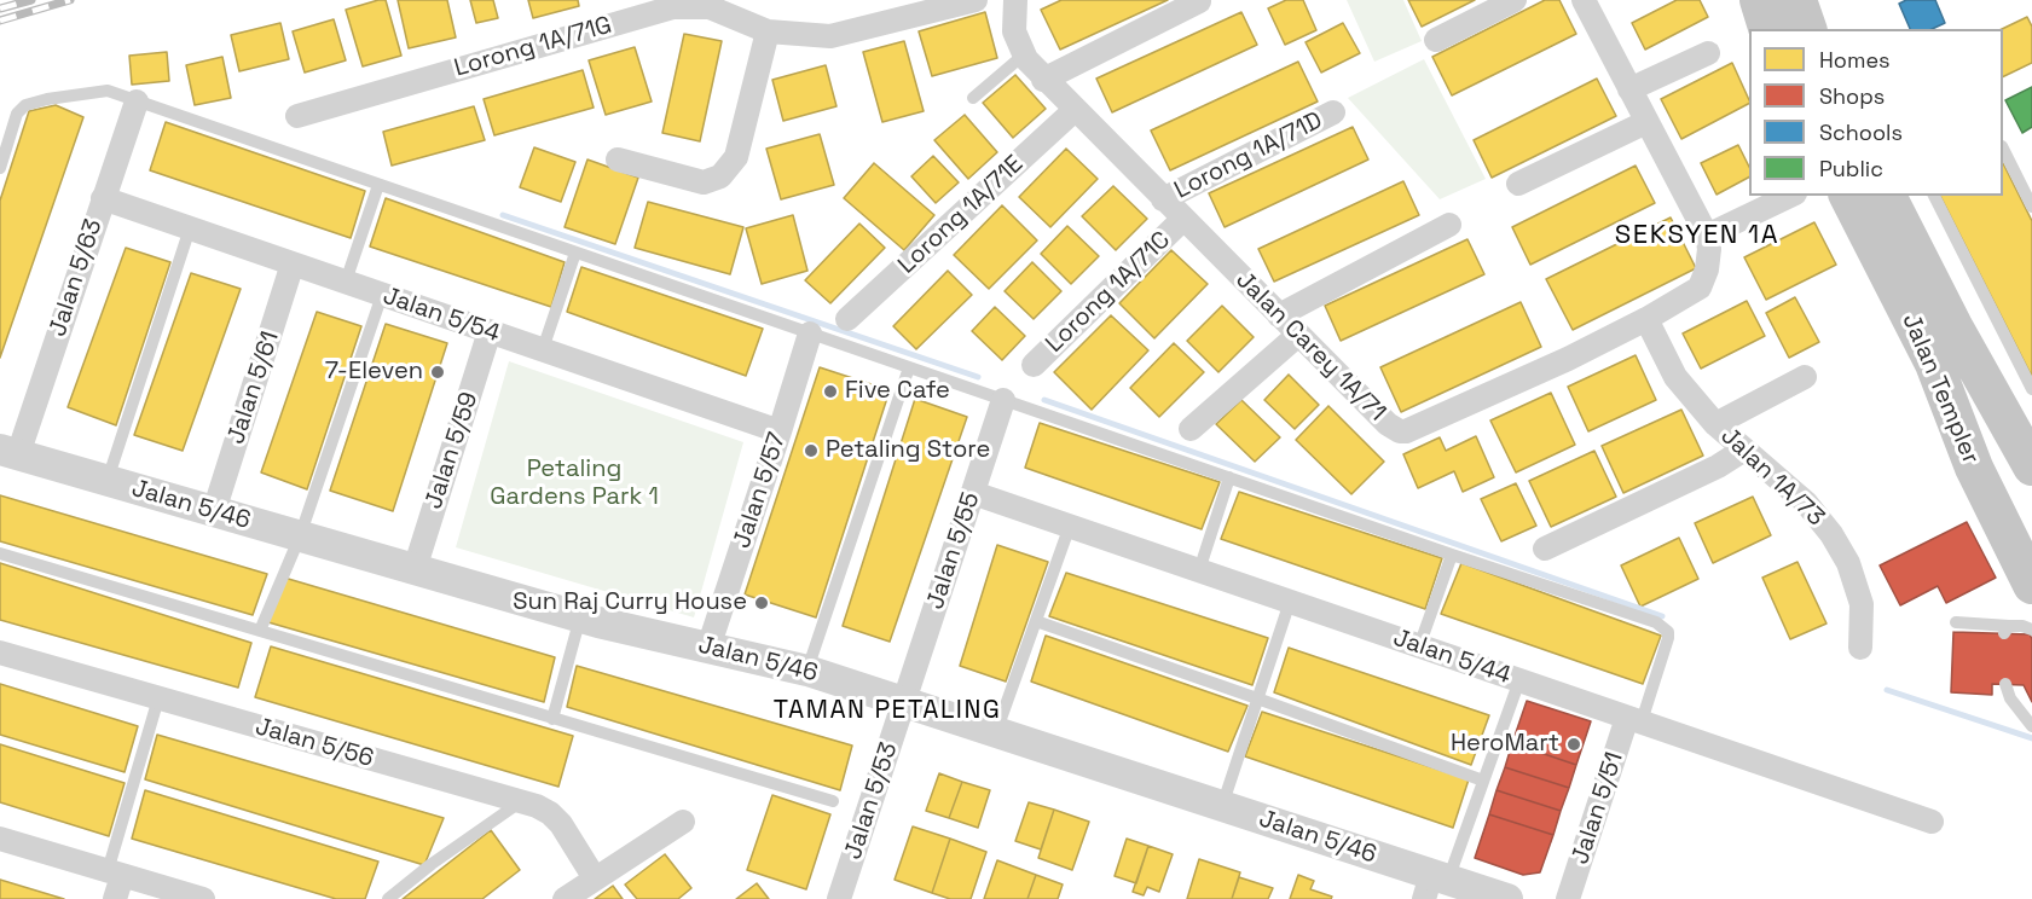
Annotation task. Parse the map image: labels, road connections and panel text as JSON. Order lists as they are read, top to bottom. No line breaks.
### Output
{"streets":{"main road":["Jalan Templer"],"street":["Lorong 1A/71G","Lorong 1A/71D","Lorong 1A/71E","Jalan 5/63","Lorong 1A/71C","Jalan 5/54","Jalan Carey 1A/71","Jalan 5/61","Jalan 5/59","Jalan 1A/73","Jalan 5/57","Jalan 5/46","Jalan 5/55","Jalan 5/44","Jalan 5/56","Jalan 5/53","Jalan 5/51"]},"crossings":[["Lorong 1A/71D","Jalan Carey 1A/71"],["Lorong 1A/71E","Jalan Carey 1A/71"],["Jalan 5/63","Jalan 5/54"],["Jalan 5/63","Jalan 5/46"],["Lorong 1A/71C","Jalan Carey 1A/71"],["Jalan 5/54","Jalan 5/61"],["Jalan 5/54","Jalan 5/59"],["Jalan 5/54","Jalan 5/57"],["Jalan Carey 1A/71","Jalan 1A/73"],["Jalan 5/61","Jalan 5/46"],["Jalan 5/59","Jalan 5/46"],["Jalan 5/57","Jalan 5/46"],["Jalan 5/46","Jalan 5/55"],["Jalan 5/46","Jalan 5/53"],["Jalan 5/55","Jalan 5/44"],["Jalan 5/55","Jalan 5/53"],["Jalan 5/44","Jalan 5/51"]],"districts":["SEKSYEN 1A","TAMAN PETALING"],"parks":["Petaling Gardens Park 1"],"places":["7-Eleven","Five Cafe","Petaling Store","Sun Raj Curry House","HeroMart"],"legend":["Homes","Shops","Schools","Public"]}
